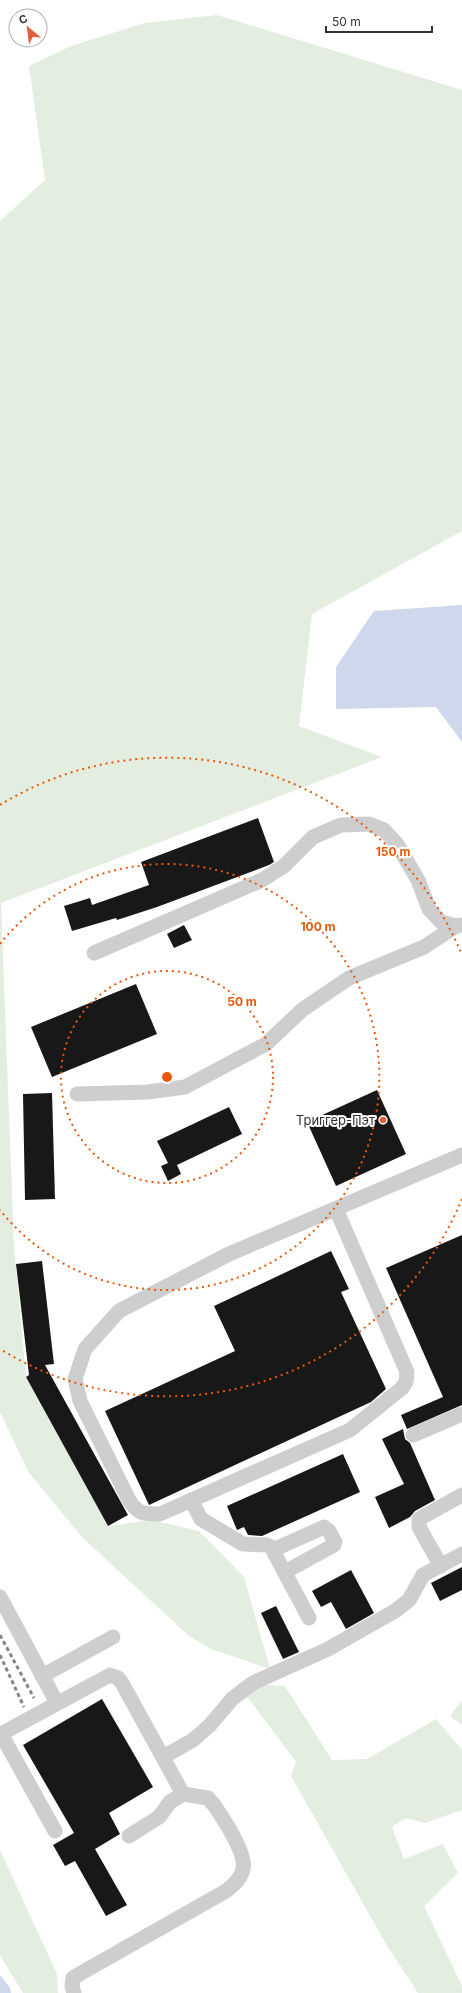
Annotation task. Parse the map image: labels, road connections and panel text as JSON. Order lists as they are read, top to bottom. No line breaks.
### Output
{"places":["Триггер-Пэт"],"scale_bar":"50 m","north":"top left","rings":["150 m","100 m","50 m"]}
